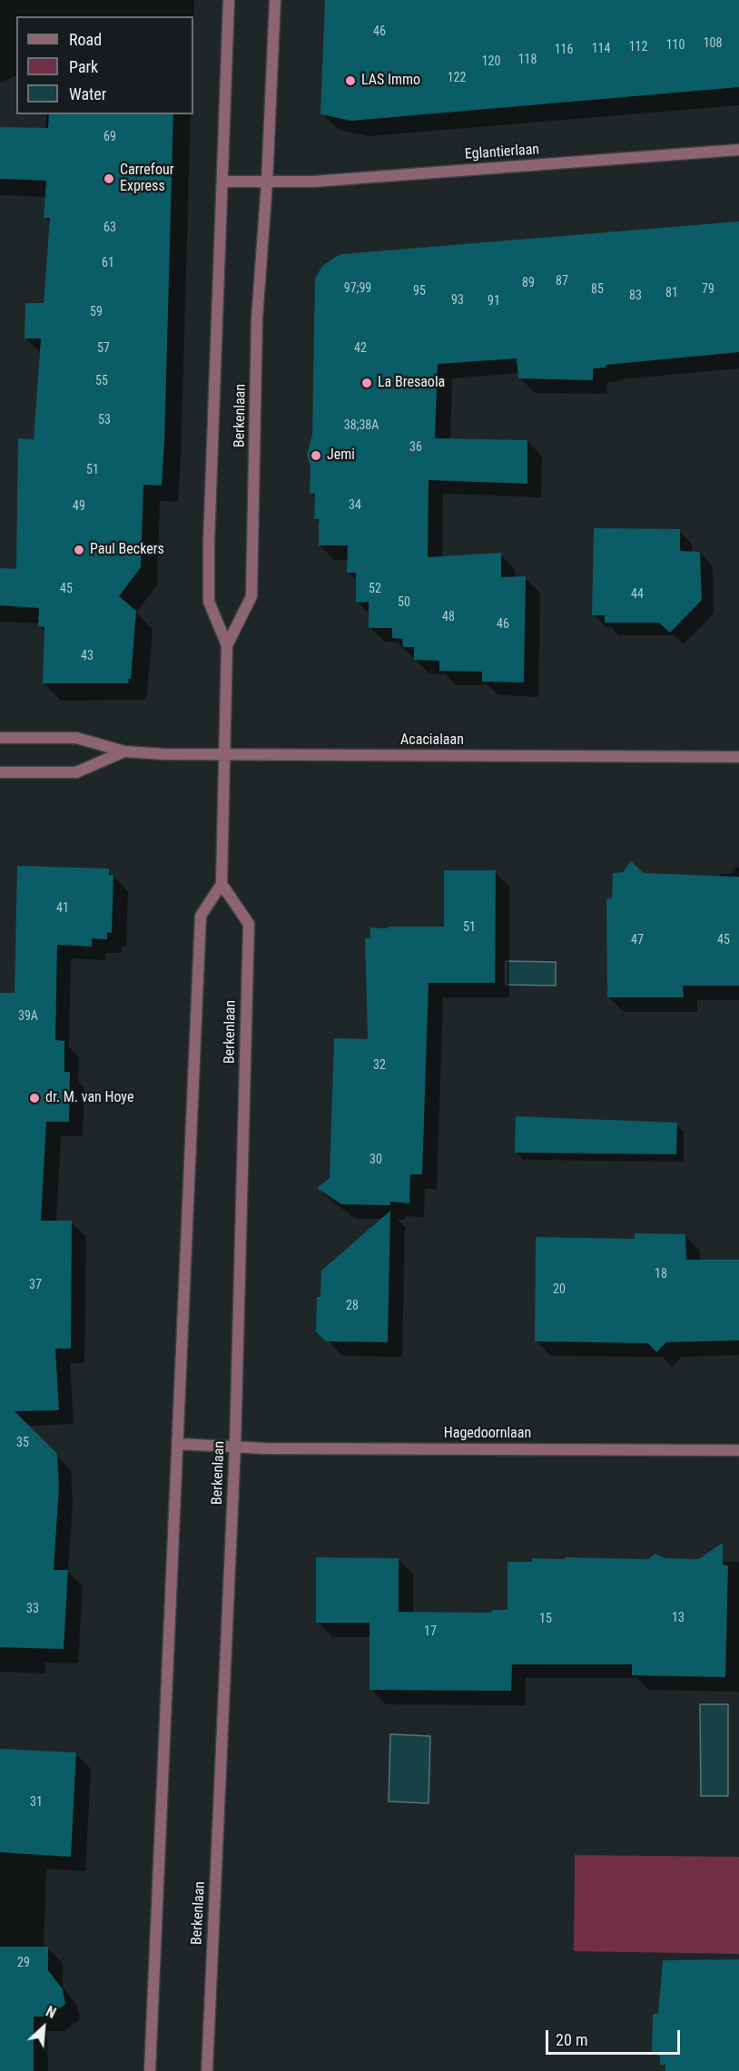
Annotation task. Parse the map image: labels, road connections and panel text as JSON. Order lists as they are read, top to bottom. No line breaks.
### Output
{"streets":{"street":["Eglantierlaan","Berkenlaan","Acacialaan","Hagedoornlaan"]},"crossings":[["Eglantierlaan","Berkenlaan"],["Berkenlaan","Acacialaan"],["Berkenlaan","Hagedoornlaan"]],"places":["LAS Immo","Carrefour Express","La Bresaola","Jemi","Paul Beckers","dr. M. van Hoye"],"house_numbers":["46","108","110","112","114","116","118","120","122","69","63","61","87","89","97;99","85","79","95","81","83","93","91","59","57","42","55","53","38;38A","36","51","34","49","45","52","44","50","48","46","43","41","51","47","45","39A","32","30","18","37","20","28","35","33","13","15","17","31","29"],"legend":["Road","Park","Water"],"scale_bar":"20 m","north":"top right"}
